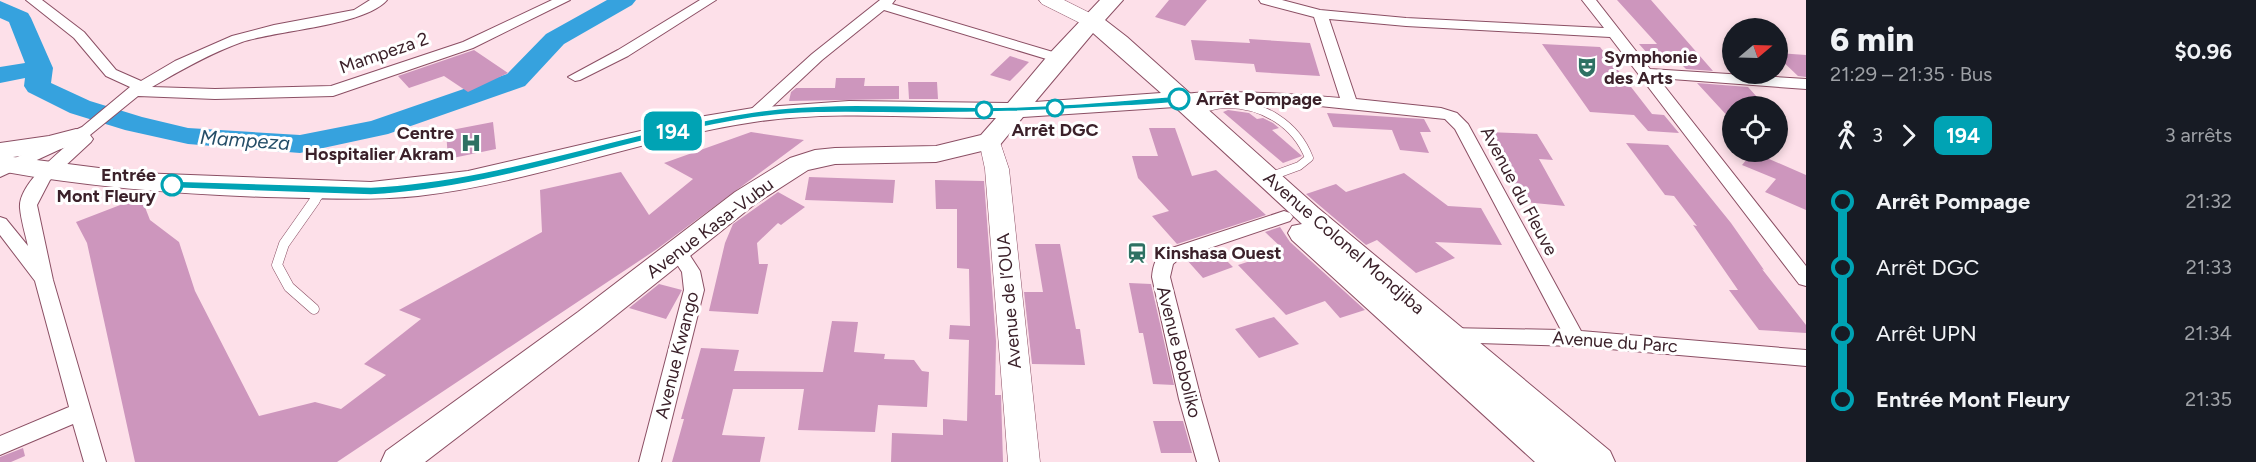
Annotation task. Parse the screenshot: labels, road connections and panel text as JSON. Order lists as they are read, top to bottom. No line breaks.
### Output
{"streets":{"main road":["Avenue Kasa-Vubu","Avenue Colonel Mondjiba"],"street":["Mampeza 2","Avenue du Fleuve","Avenue de l’OUA","Avenue du Parc","Avenue Boboliko","Avenue Kwango"]},"crossings":[["Avenue du Fleuve","Avenue Colonel Mondjiba"],["Avenue du Fleuve","Avenue du Parc"],["Avenue Kasa-Vubu","Avenue de l’OUA"],["Avenue Kasa-Vubu","Avenue Kwango"],["Avenue Colonel Mondjiba","Avenue du Parc"],["Avenue Colonel Mondjiba","Avenue Boboliko"]],"water":["Mampeza"],"places":{"theatre":["Symphonie des Arts"],"other":["Arrêt Pompage","Arrêt DGC","Entrée Mont Fleury"],"hospital":["Centre Hospitalier Akram"],"station":["Kinshasa Ouest"]},"lines":["bus line 194"],"north":"right","page":{"on_map":"194","heading":["6 min","21:29 – 21:35 · Bus","$0.96"],"legs":["3","194","3 arrêts"],"list":[{"name":"Arrêt Pompage","value":"21:32"},{"name":"Arrêt DGC","value":"21:33"},{"name":"Arrêt UPN","value":"21:34"},{"name":"Entrée Mont Fleury","value":"21:35"}]}}
